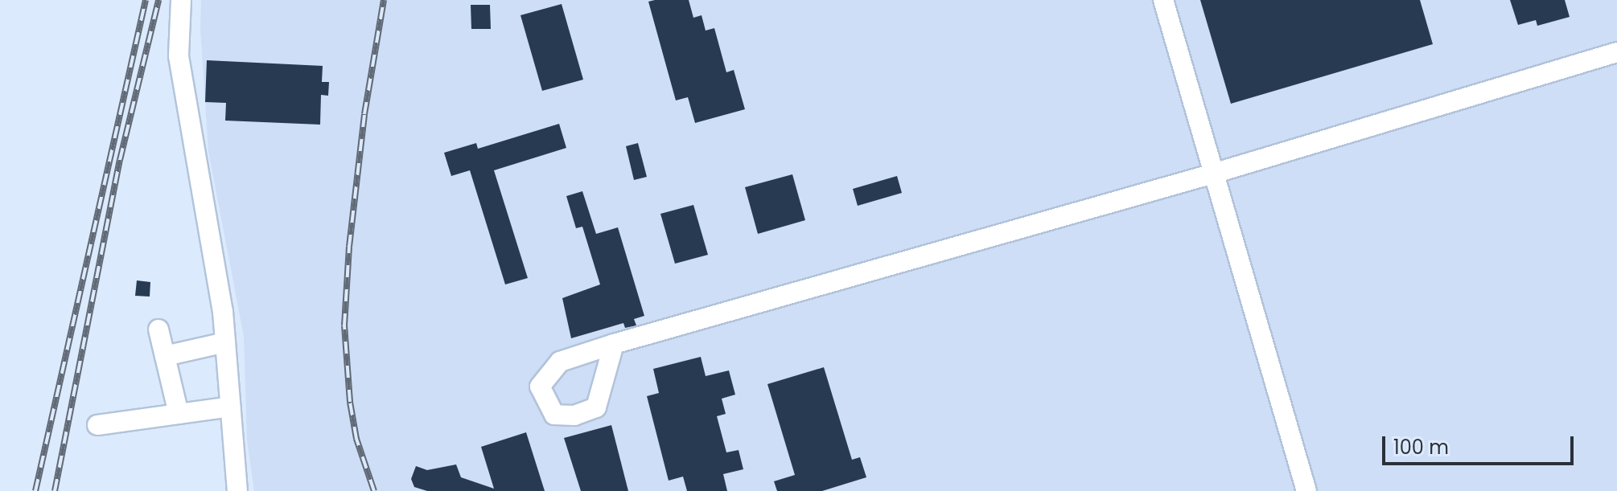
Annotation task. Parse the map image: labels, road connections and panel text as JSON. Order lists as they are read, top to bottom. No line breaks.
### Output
{"scale_bar":"100 m"}
